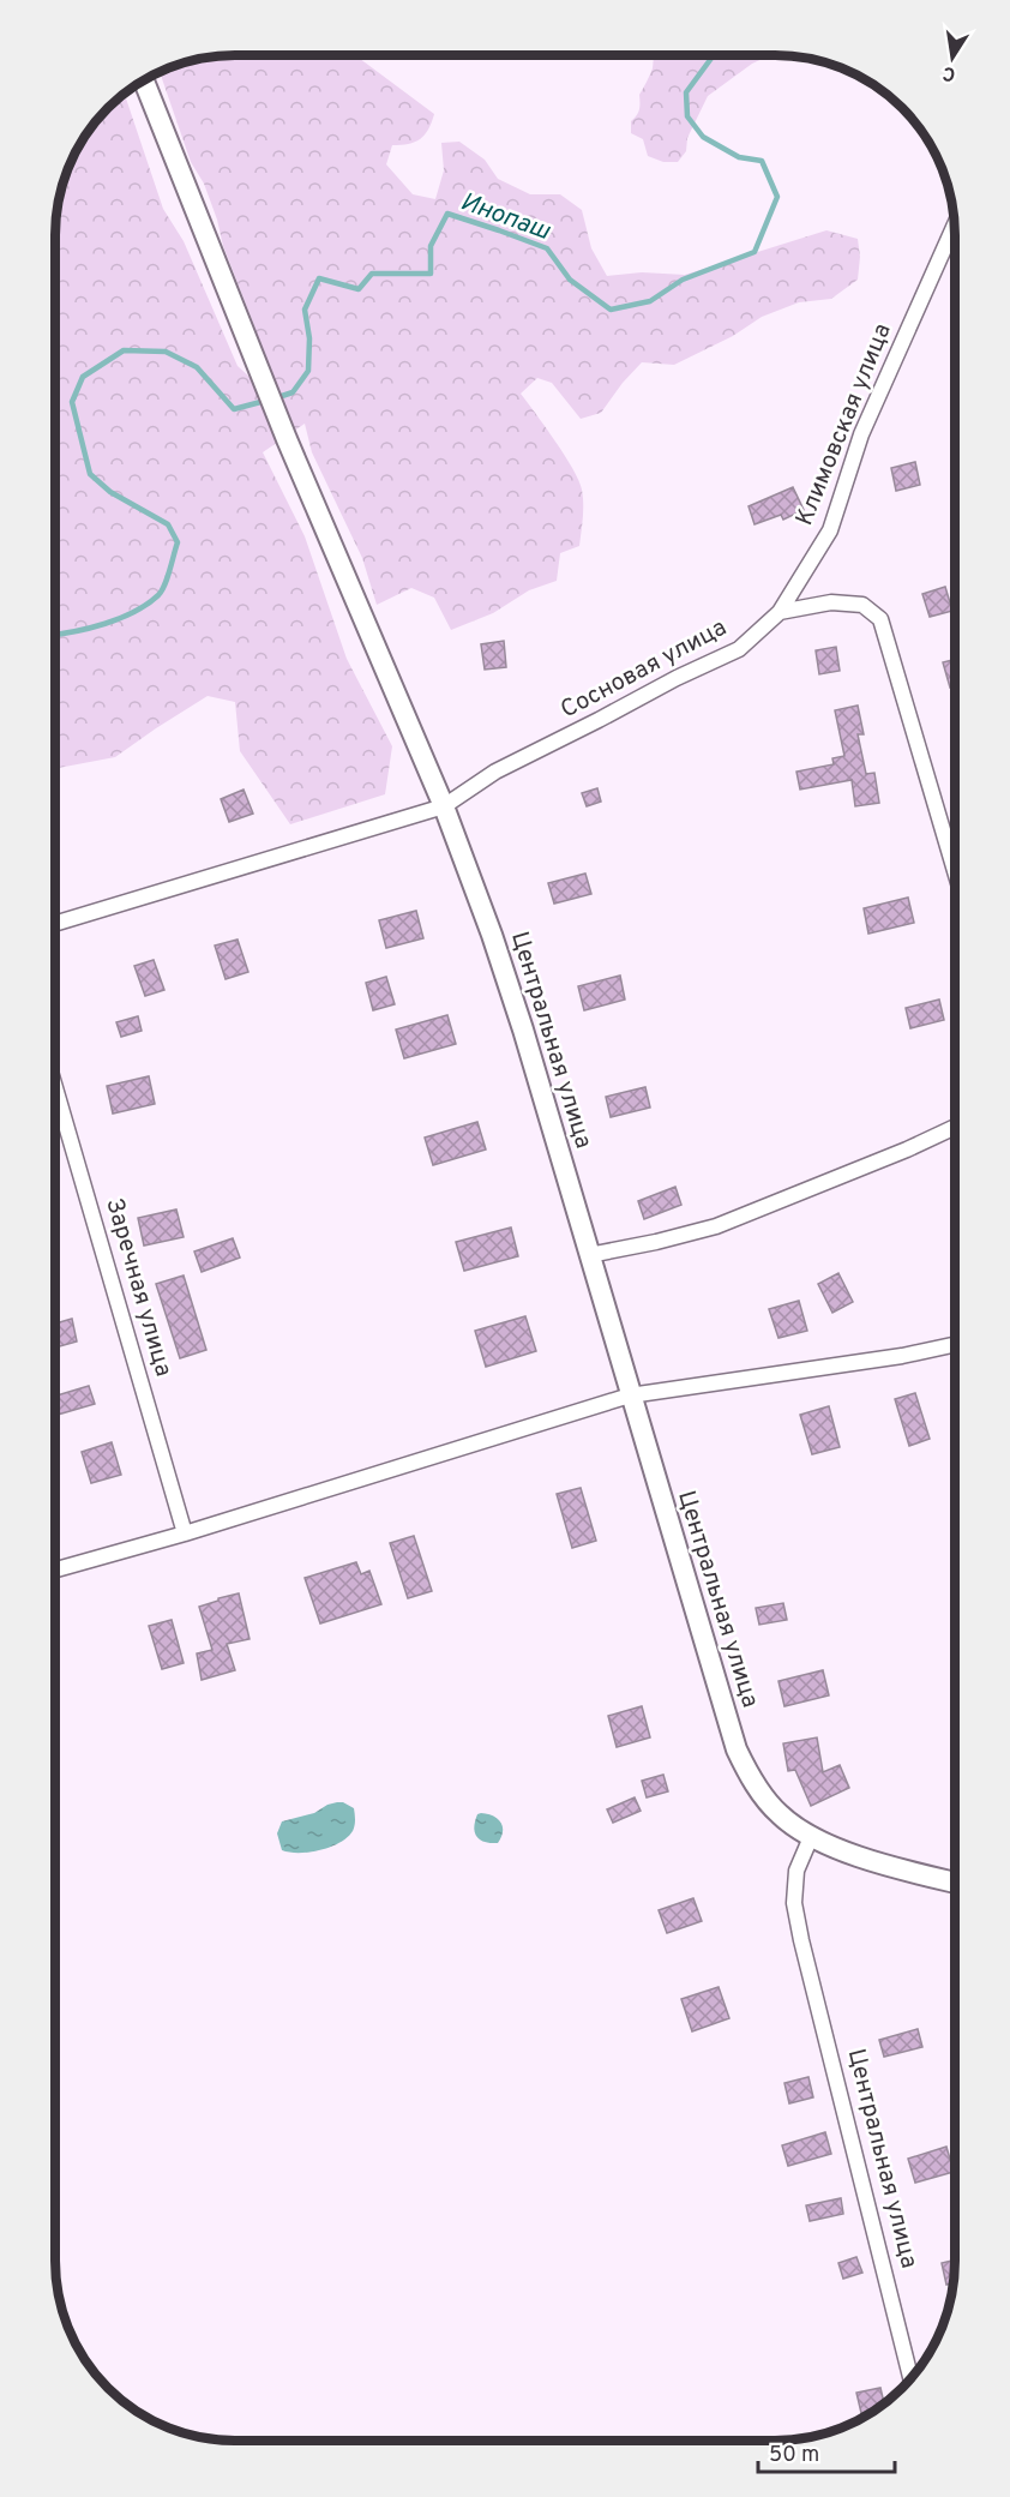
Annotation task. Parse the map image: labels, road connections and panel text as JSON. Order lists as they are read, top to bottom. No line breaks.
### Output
{"streets":{"street":["Климовская улица","Сосновая улица","Центральная улица","Заречная улица"]},"crossings":[["Климовская улица","Сосновая улица"],["Сосновая улица","Центральная улица"]],"water":["Инопаш"],"scale_bar":"50 m","north":"bottom"}
